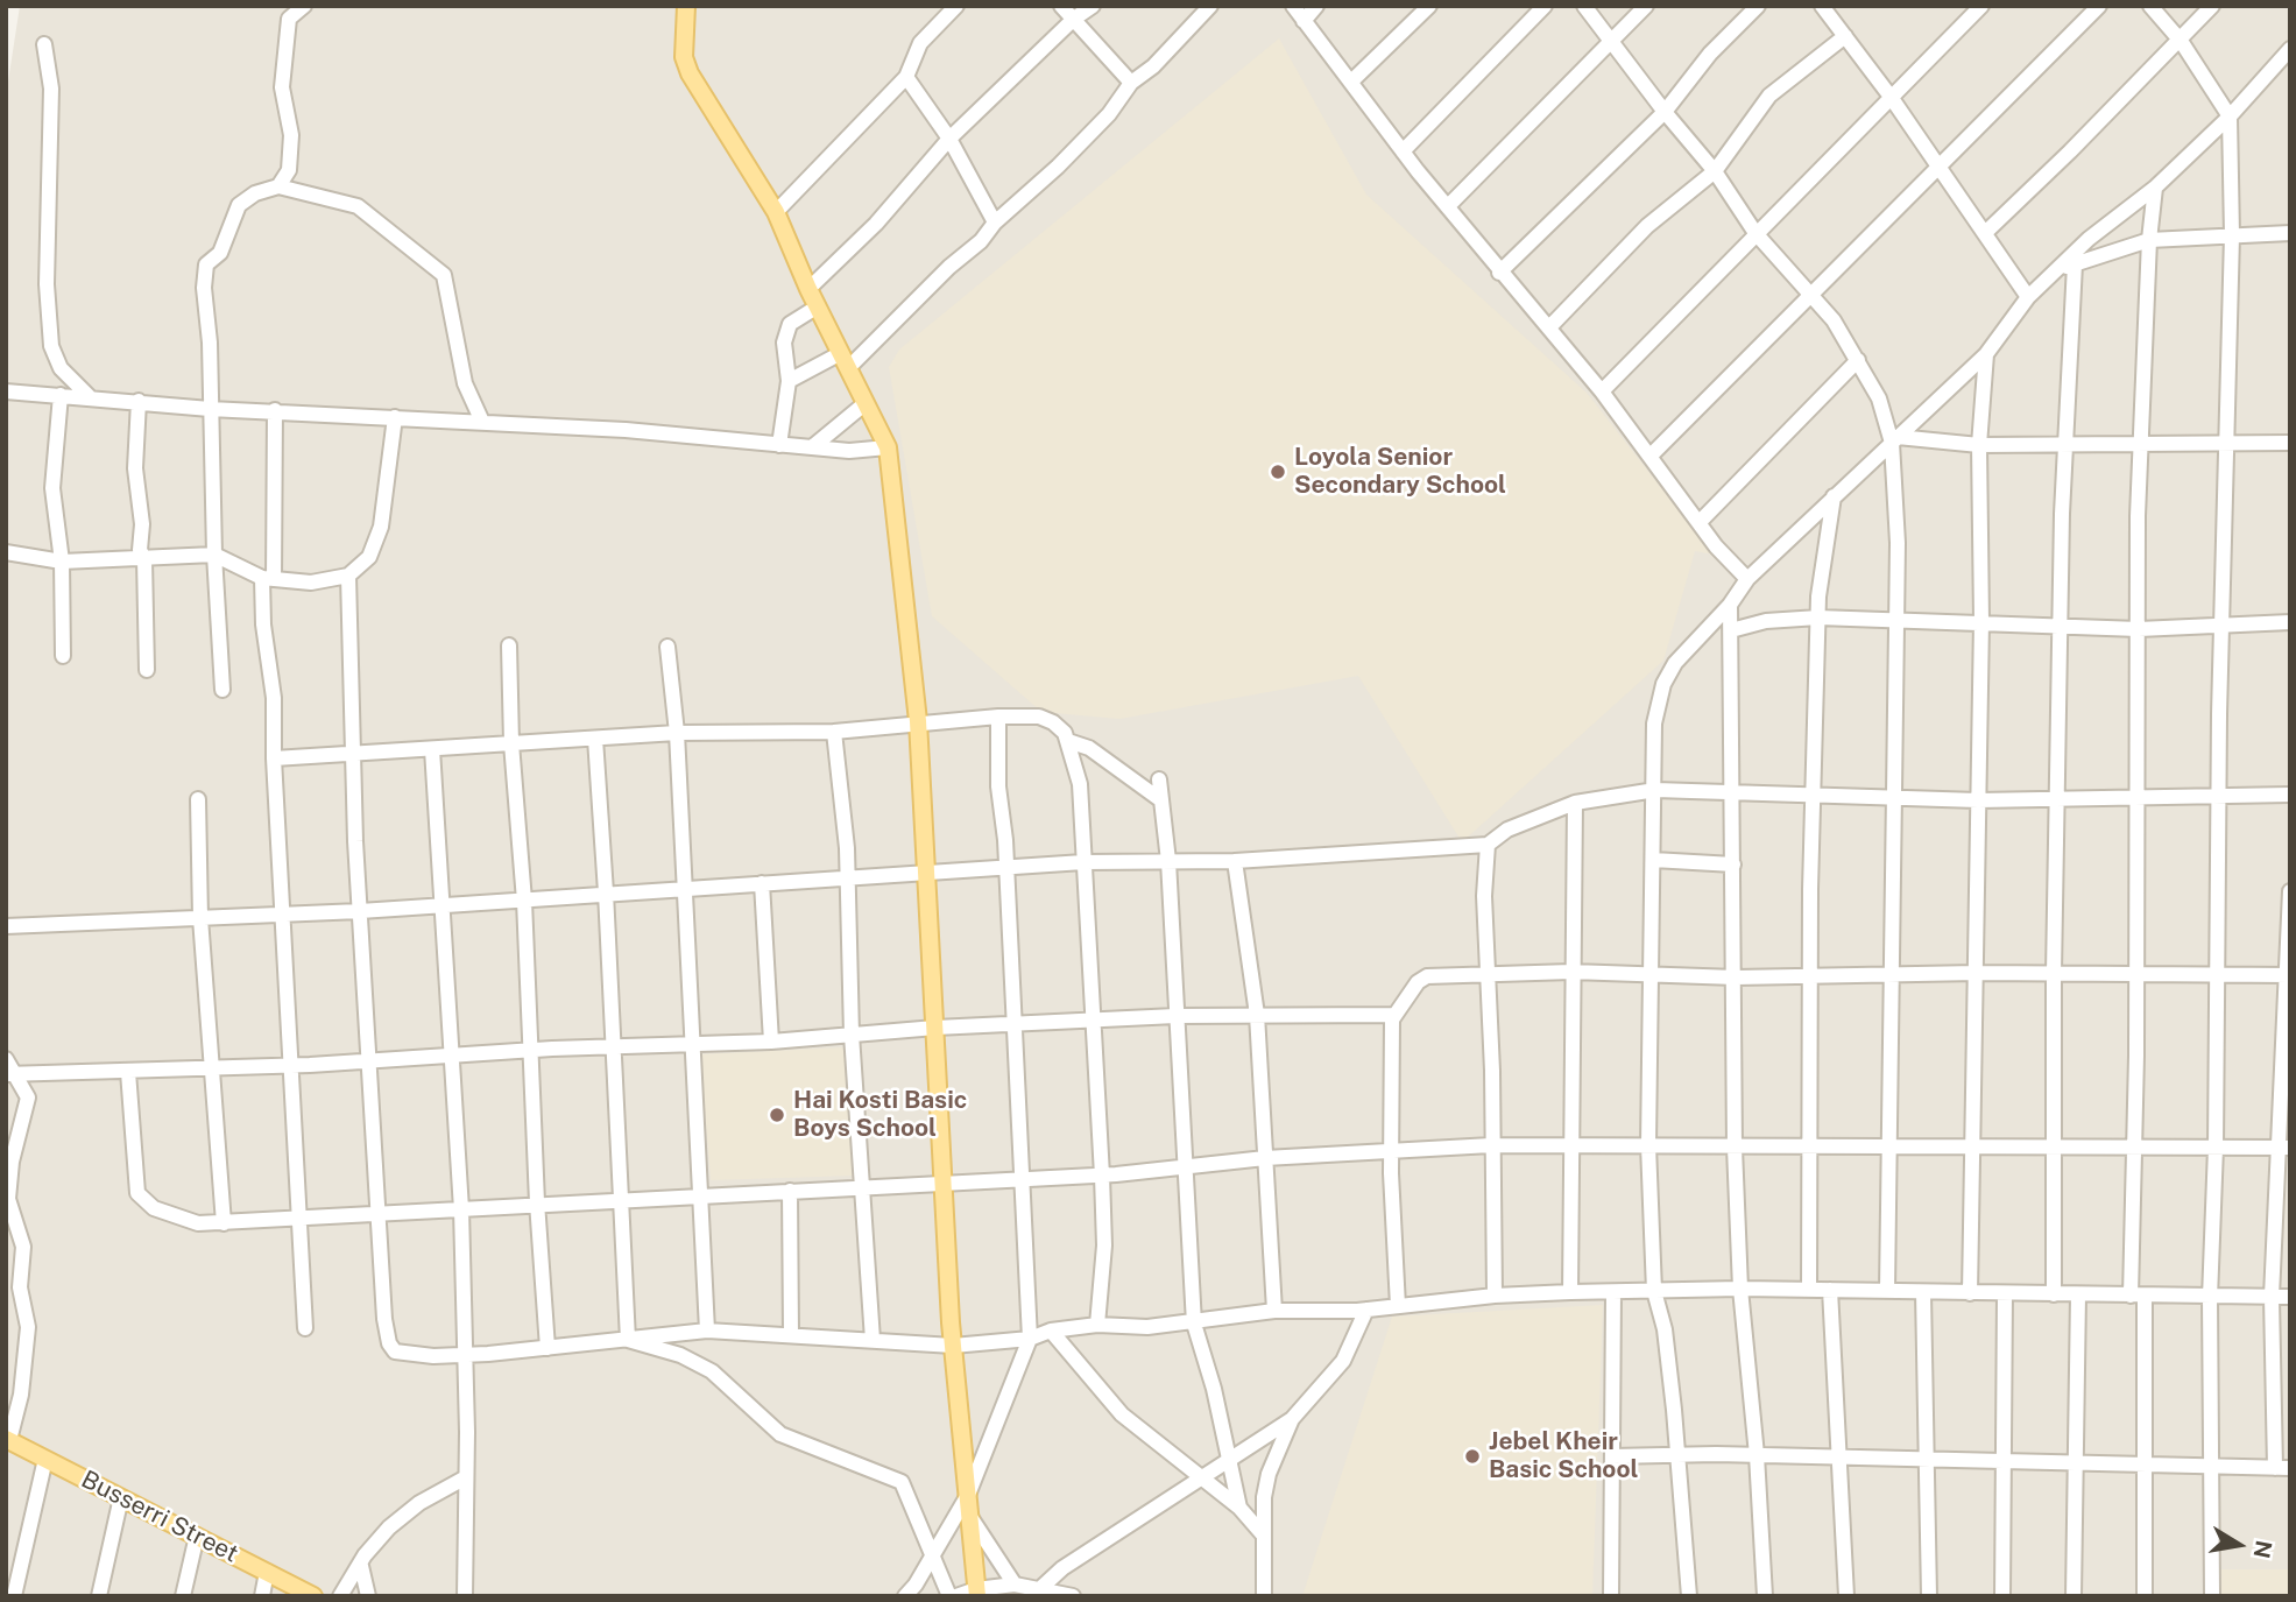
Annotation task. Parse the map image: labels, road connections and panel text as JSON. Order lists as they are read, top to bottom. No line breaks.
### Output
{"streets":{"main road":["Busserri Street"]},"places":["Loyola Senior Secondary School","Hai Kosti Basic Boys School","Jebel Kheir Basic School"],"north":"right"}
